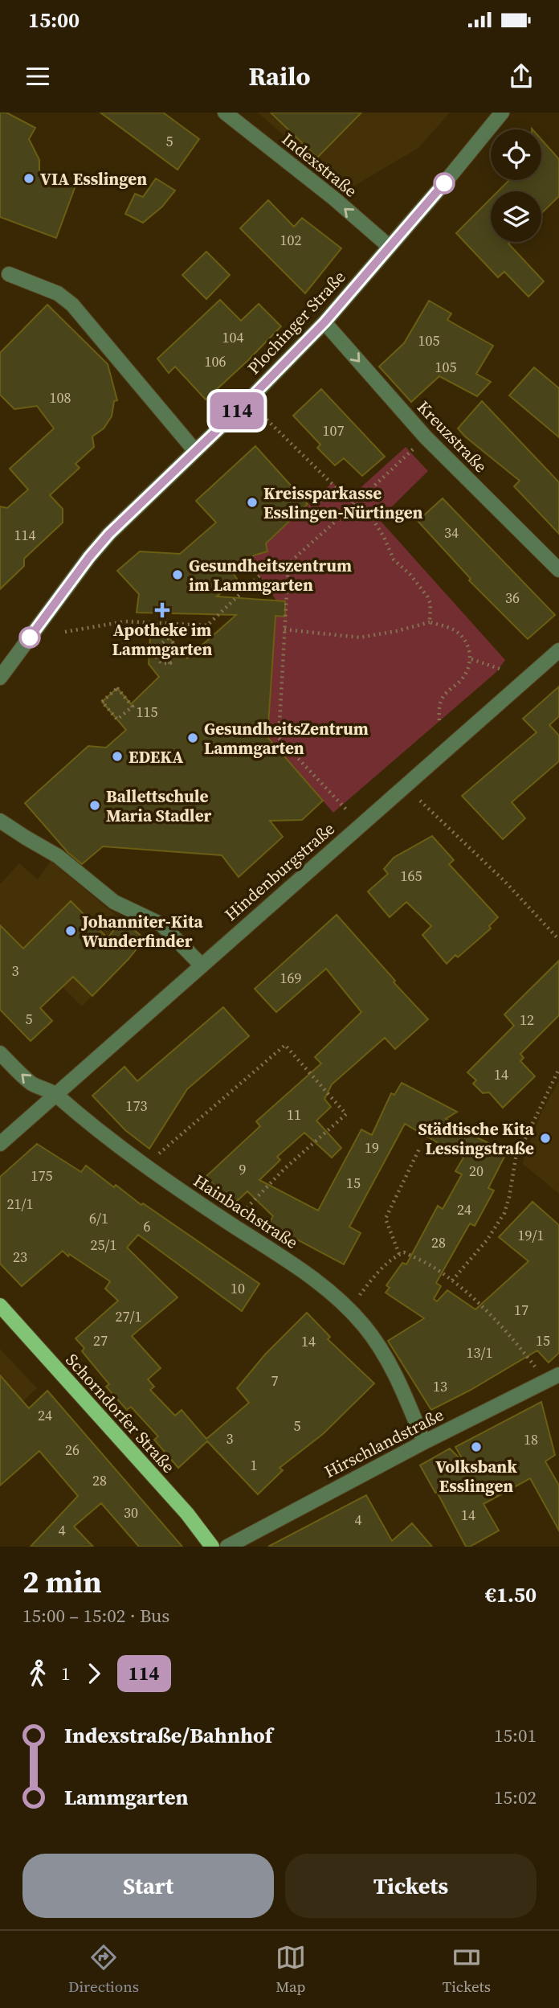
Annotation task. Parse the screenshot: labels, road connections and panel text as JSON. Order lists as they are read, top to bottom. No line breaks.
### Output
{"streets":{"main road":["Schorndorfer Straße"],"street":["Indexstraße","Plochinger Straße","Kreuzstraße","Hindenburgstraße","Hainbachstraße","Hirschlandstraße"]},"crossings":[["Indexstraße","Plochinger Straße"],["Plochinger Straße","Kreuzstraße"],["Hindenburgstraße","Hainbachstraße"],["Hainbachstraße","Hirschlandstraße"]],"one_way":["Indexstraße","Kreuzstraße"],"places":{"other":["VIA Esslingen","Kreissparkasse Esslingen-Nürtingen","Gesundheitszentrum im Lammgarten","GesundheitsZentrum Lammgarten","EDEKA","Ballettschule Maria Stadler","Johanniter-Kita Wunderfinder","Städtische Kita Lessingstraße","Volksbank Esslingen"],"health":["Apotheke im Lammgarten"]},"lines":["bus line 114"],"house_numbers":["5","102","104","105","106","105","108","107","34","114","36","115","165","3","169","5","12","14","173","11","19","9","20","175","15","21/1","24","6/1","6","19/1","28","25/1","23","10","17","27/1","27","15","14","13/1","7","13","24","5","3","18","26","1","28","30","14","4","4"],"page":{"status":"15:00","header":"Railo","on_map":"114","heading":["2 min","15:00 – 15:02 · Bus","€1.50"],"legs":["1","114"],"list":[{"name":"Indexstraße/Bahnhof","value":"15:01"},{"name":"Lammgarten","value":"15:02"}],"buttons":["Start","Tickets"],"tabs":["Directions","Map","Tickets"]}}
